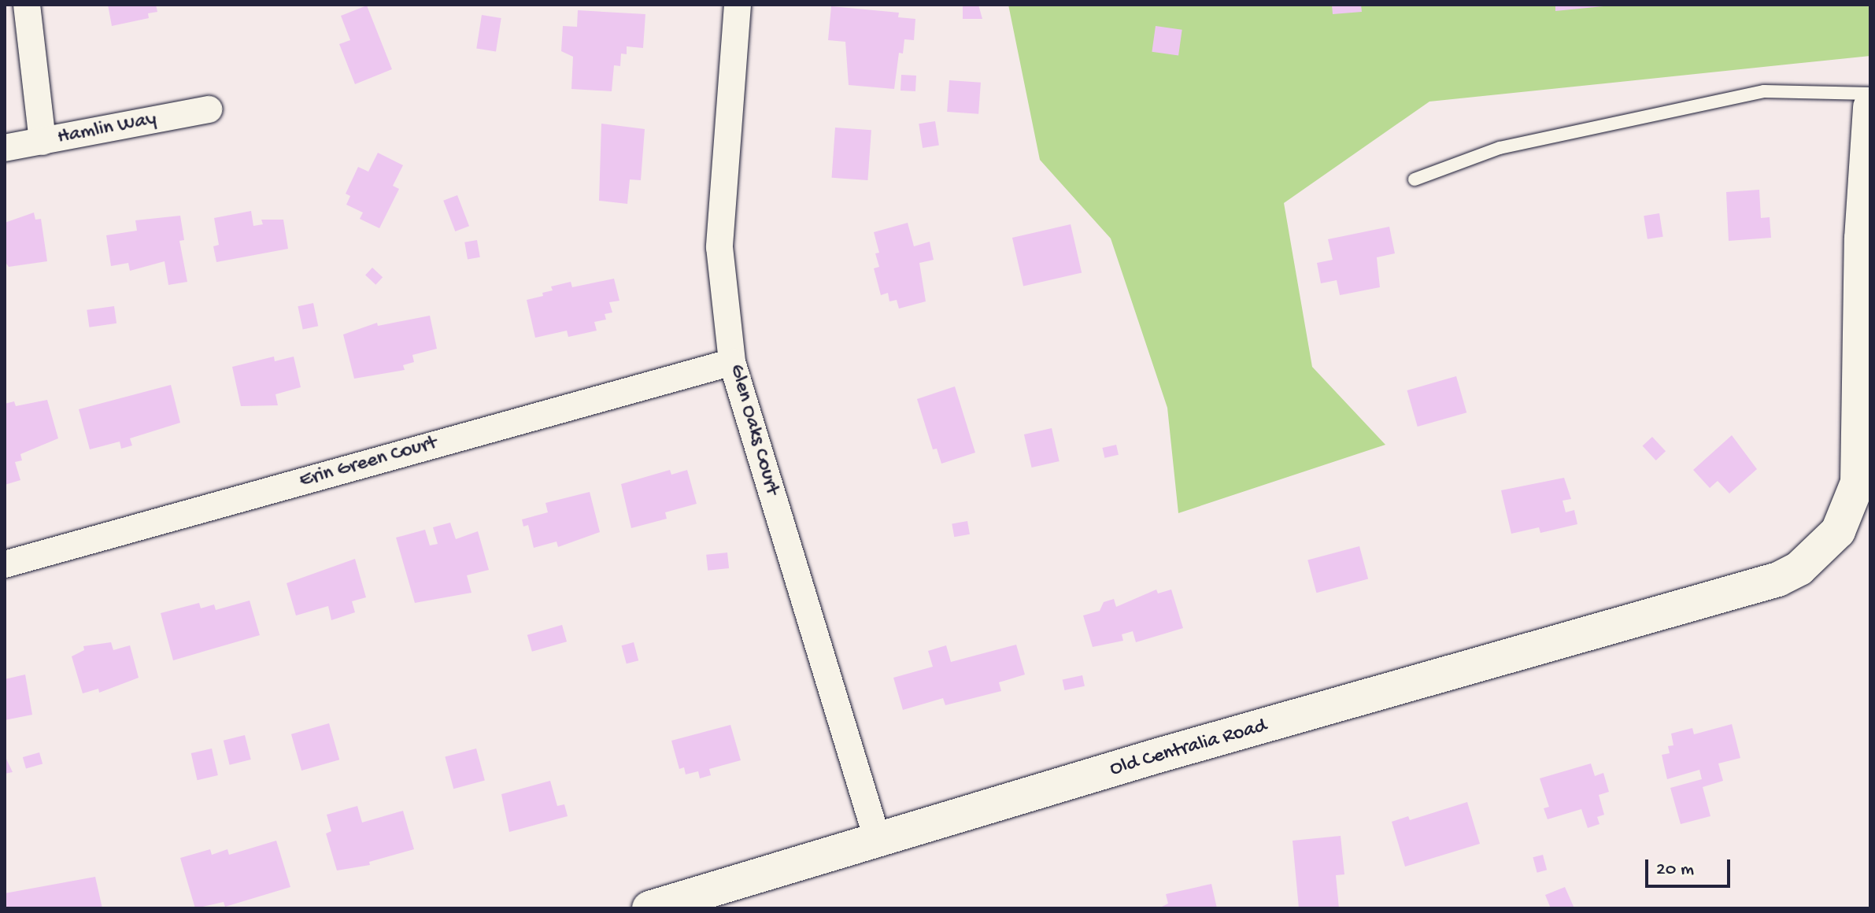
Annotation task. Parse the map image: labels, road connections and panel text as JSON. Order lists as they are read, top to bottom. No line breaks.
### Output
{"streets":{"street":["Hamlin Way","Glen Oaks Court","Erin Green Court","Old Centralia Road"]},"crossings":[["Glen Oaks Court","Erin Green Court"],["Glen Oaks Court","Old Centralia Road"]],"scale_bar":"20 m"}
